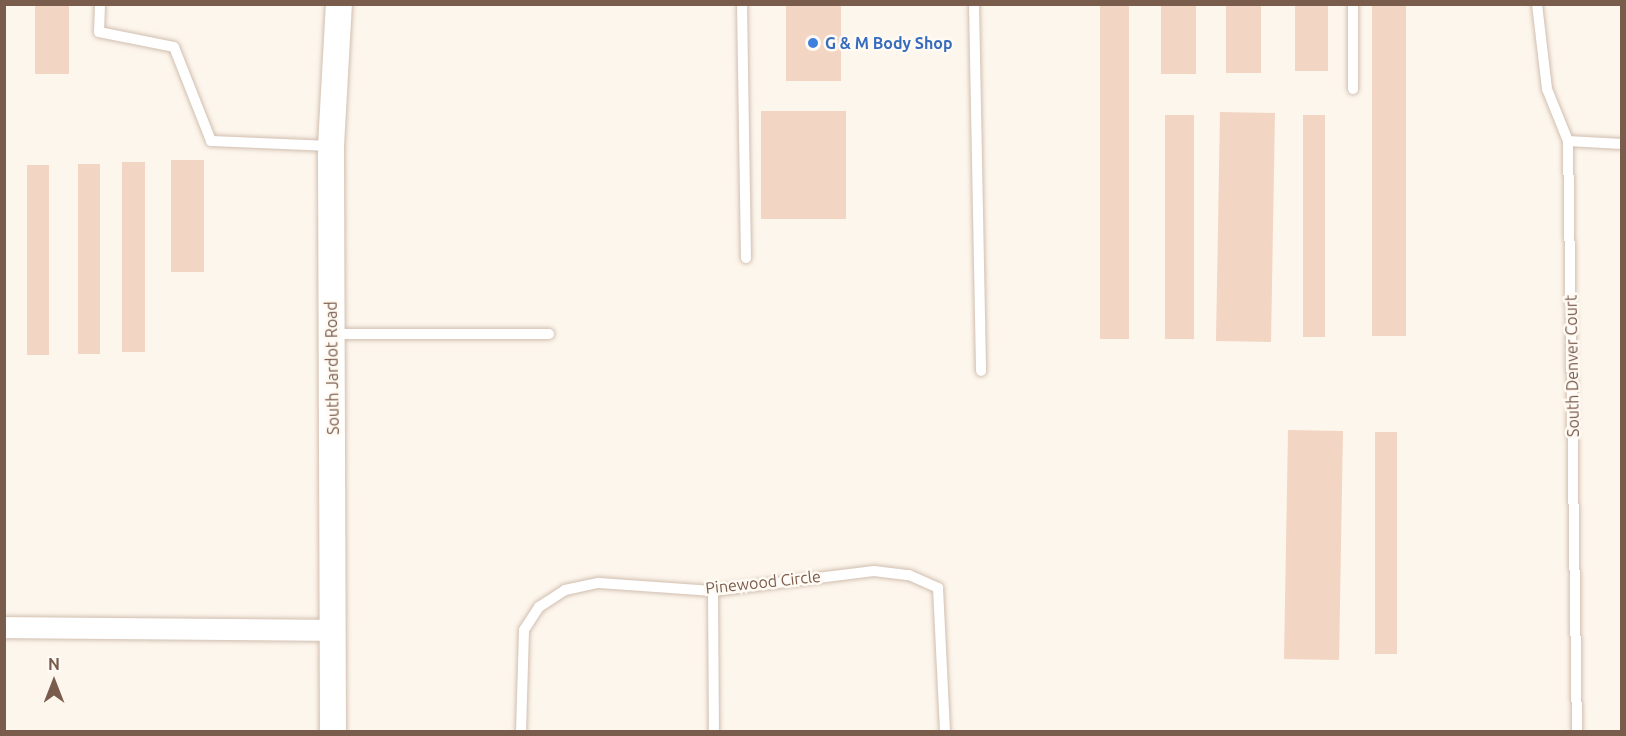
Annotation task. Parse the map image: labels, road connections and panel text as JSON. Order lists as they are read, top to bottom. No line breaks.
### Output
{"streets":{"street":["South Jardot Road"],"lane":["South Denver Court","Pinewood Circle"]},"places":["G & M Body Shop"],"north":"top"}
